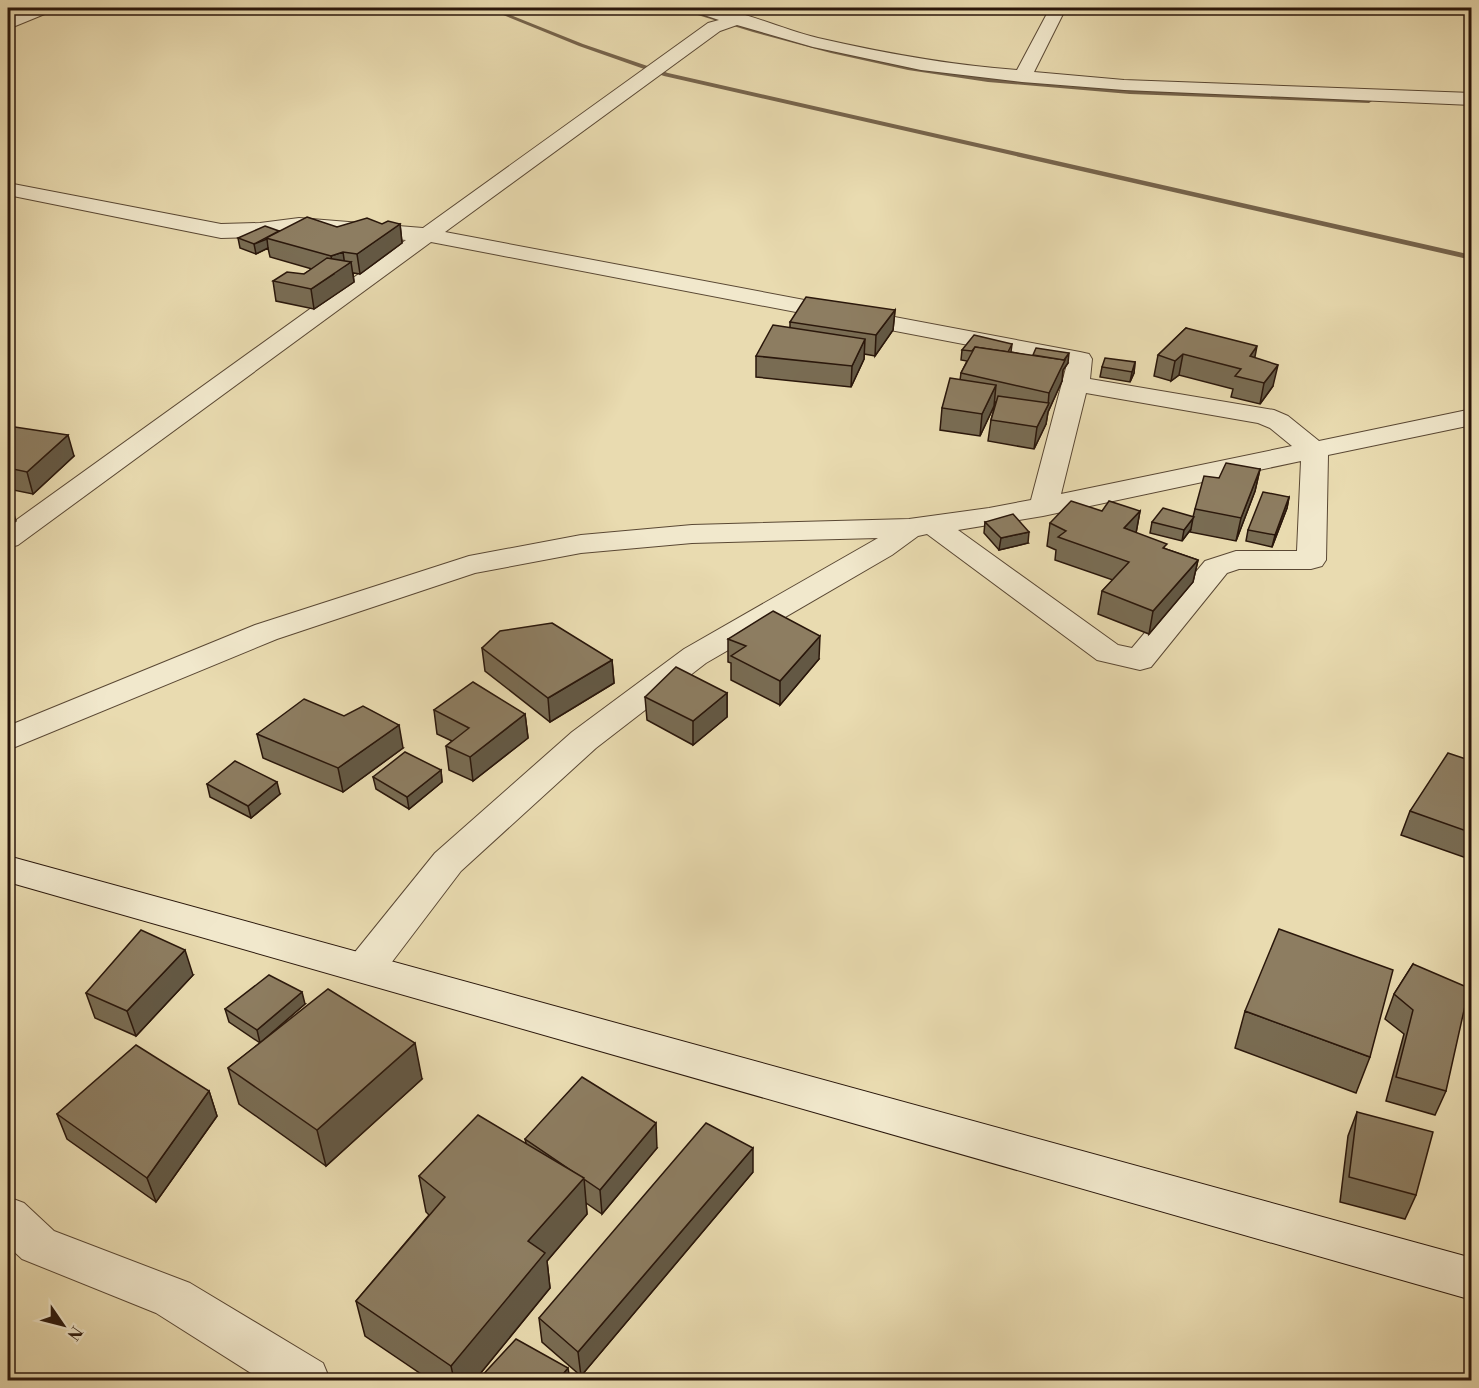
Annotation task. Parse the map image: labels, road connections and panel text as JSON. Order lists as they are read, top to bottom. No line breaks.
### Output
{"north":"bottom right"}
